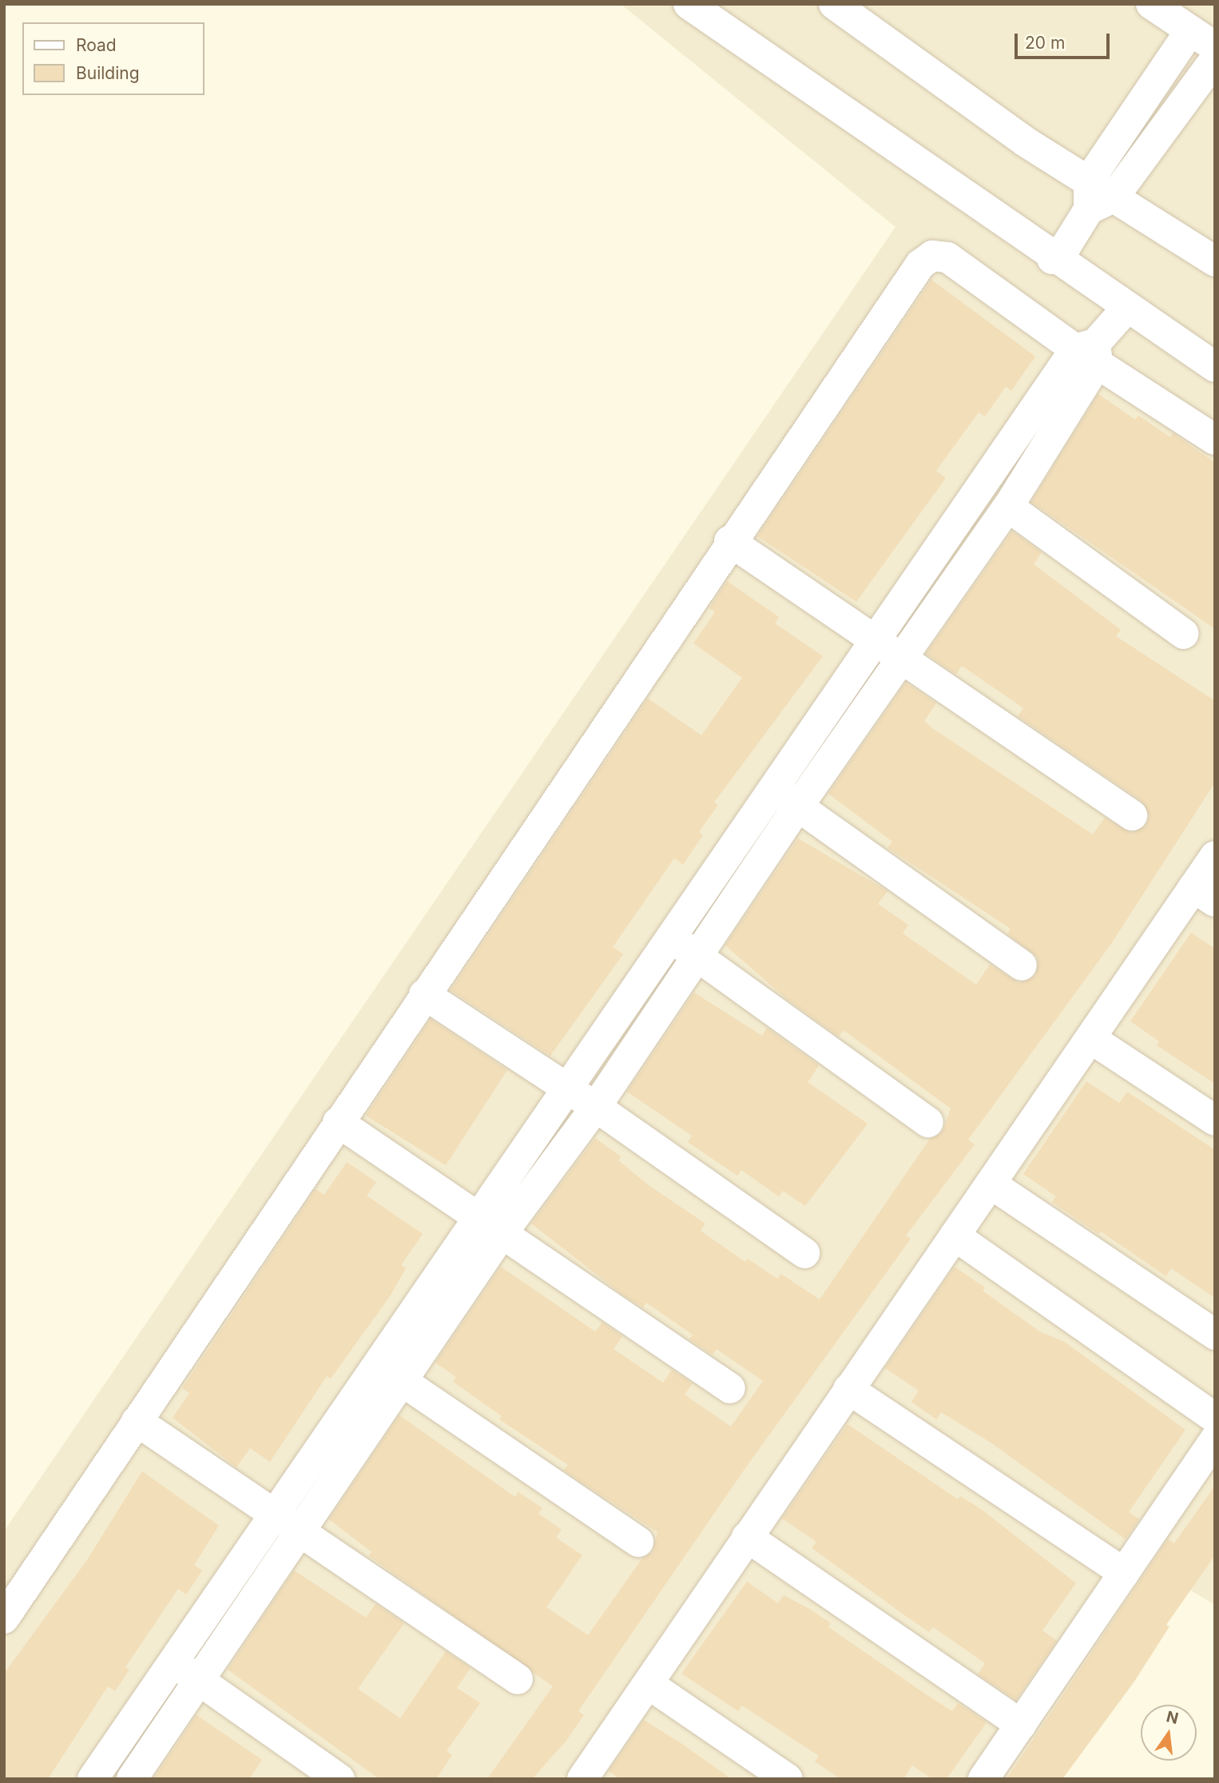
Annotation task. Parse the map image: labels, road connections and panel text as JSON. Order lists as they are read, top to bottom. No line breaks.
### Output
{"legend":["Road","Building"],"scale_bar":"20 m","north":"top"}
